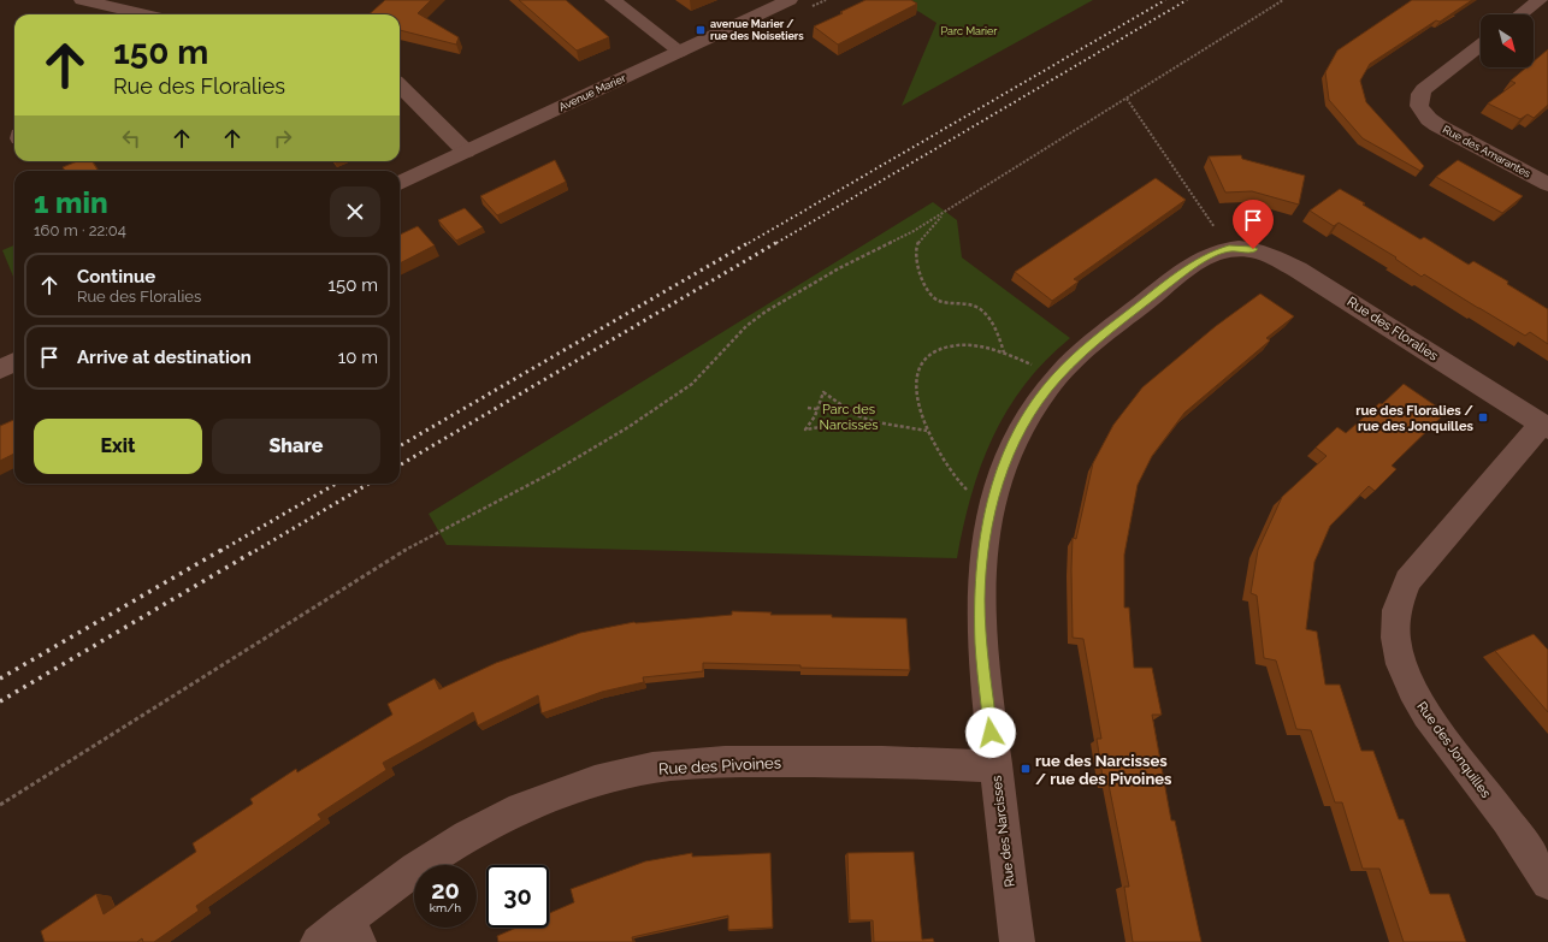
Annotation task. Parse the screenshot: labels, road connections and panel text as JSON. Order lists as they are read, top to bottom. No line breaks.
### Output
{"streets":{"street":["Avenue Marier","Rue des Amarantes","Rue des Floralies","Rue des Jonquilles","Rue des Pivoines","Rue des Narcisses"]},"crossings":[["Rue des Floralies","Rue des Jonquilles"],["Rue des Floralies","Rue des Narcisses"],["Rue des Pivoines","Rue des Narcisses"]],"parks":["Parc Marier","Parc des Narcisses"],"places":{"transit":["avenue Marier / rue des Noisetiers","rue des Floralies / rue des Jonquilles","rue des Narcisses / rue des Pivoines"]},"north":"bottom right","page":{"turn":["150 m","Rue des Floralies"],"heading":["1 min","160 m · 22:04"],"list":[{"name":"Continue","note":"Rue des Floralies","value":"150 m"},{"name":"Arrive at destination","value":"10 m"}],"buttons":["Exit","Share"],"speed":"20 km/h","limit":"30"}}
